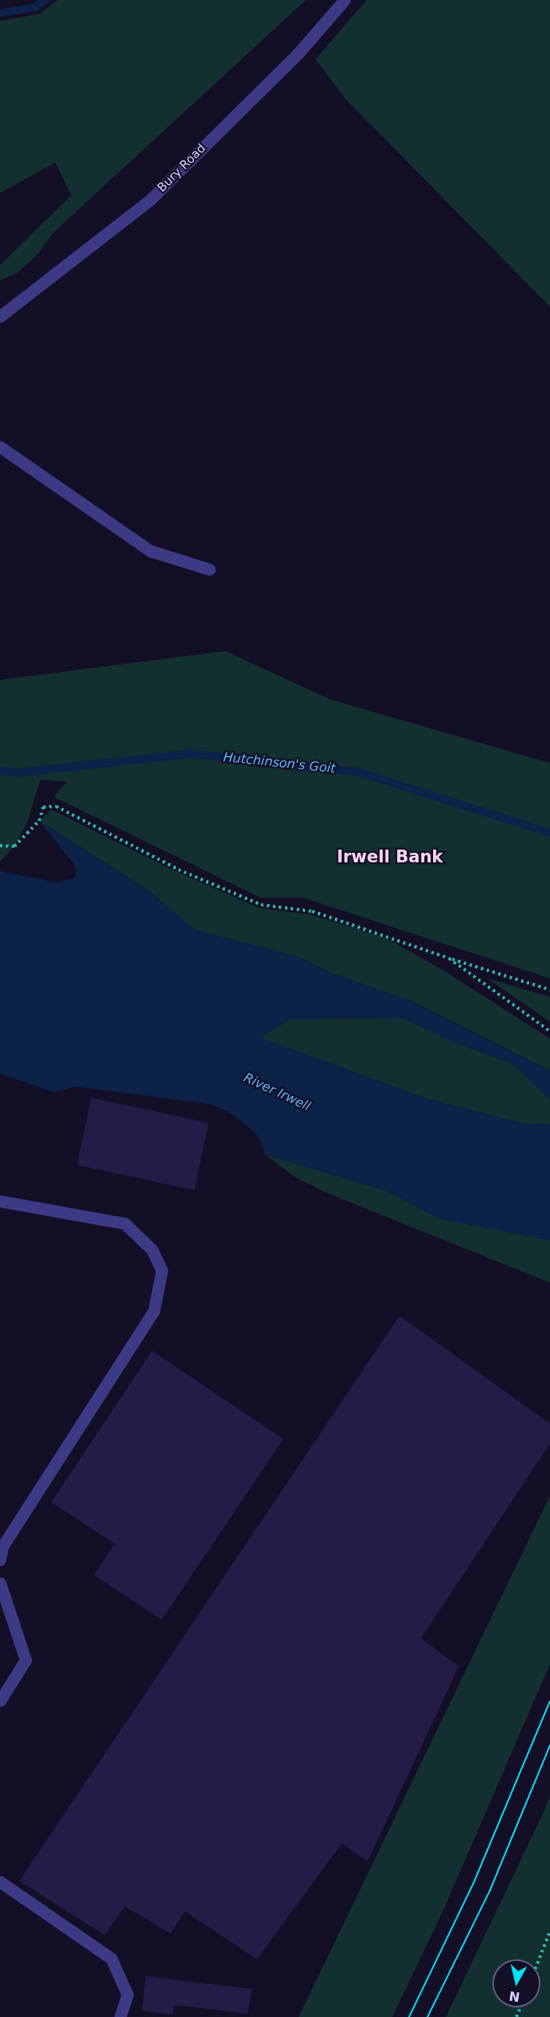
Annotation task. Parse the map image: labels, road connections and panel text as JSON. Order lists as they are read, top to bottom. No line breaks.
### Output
{"streets":{"street":["Bury Road"]},"districts":["Irwell Bank"],"water":["Hutchinson's Goit","River Irwell"],"north":"bottom"}
